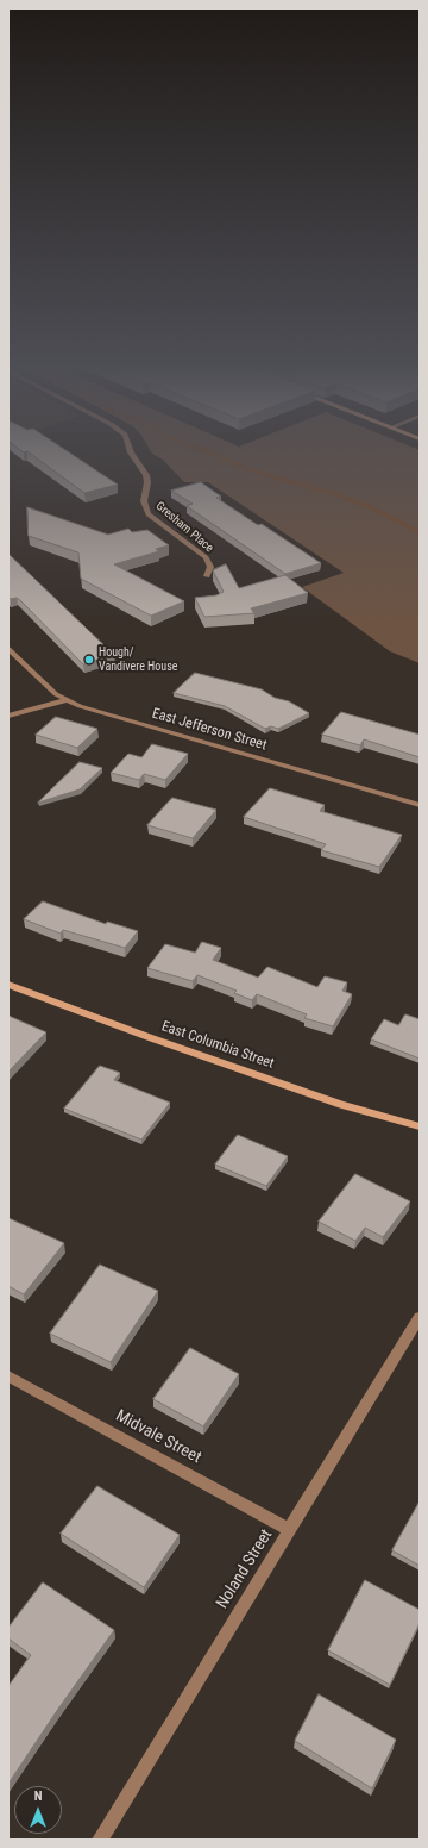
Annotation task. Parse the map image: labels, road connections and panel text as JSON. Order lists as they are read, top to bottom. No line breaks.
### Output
{"streets":{"street":["Gresham Place","East Jefferson Street","East Columbia Street","Midvale Street","Noland Street"]},"crossings":[["Midvale Street","Noland Street"]],"places":["Hough/ Vandivere House"],"north":"top"}
